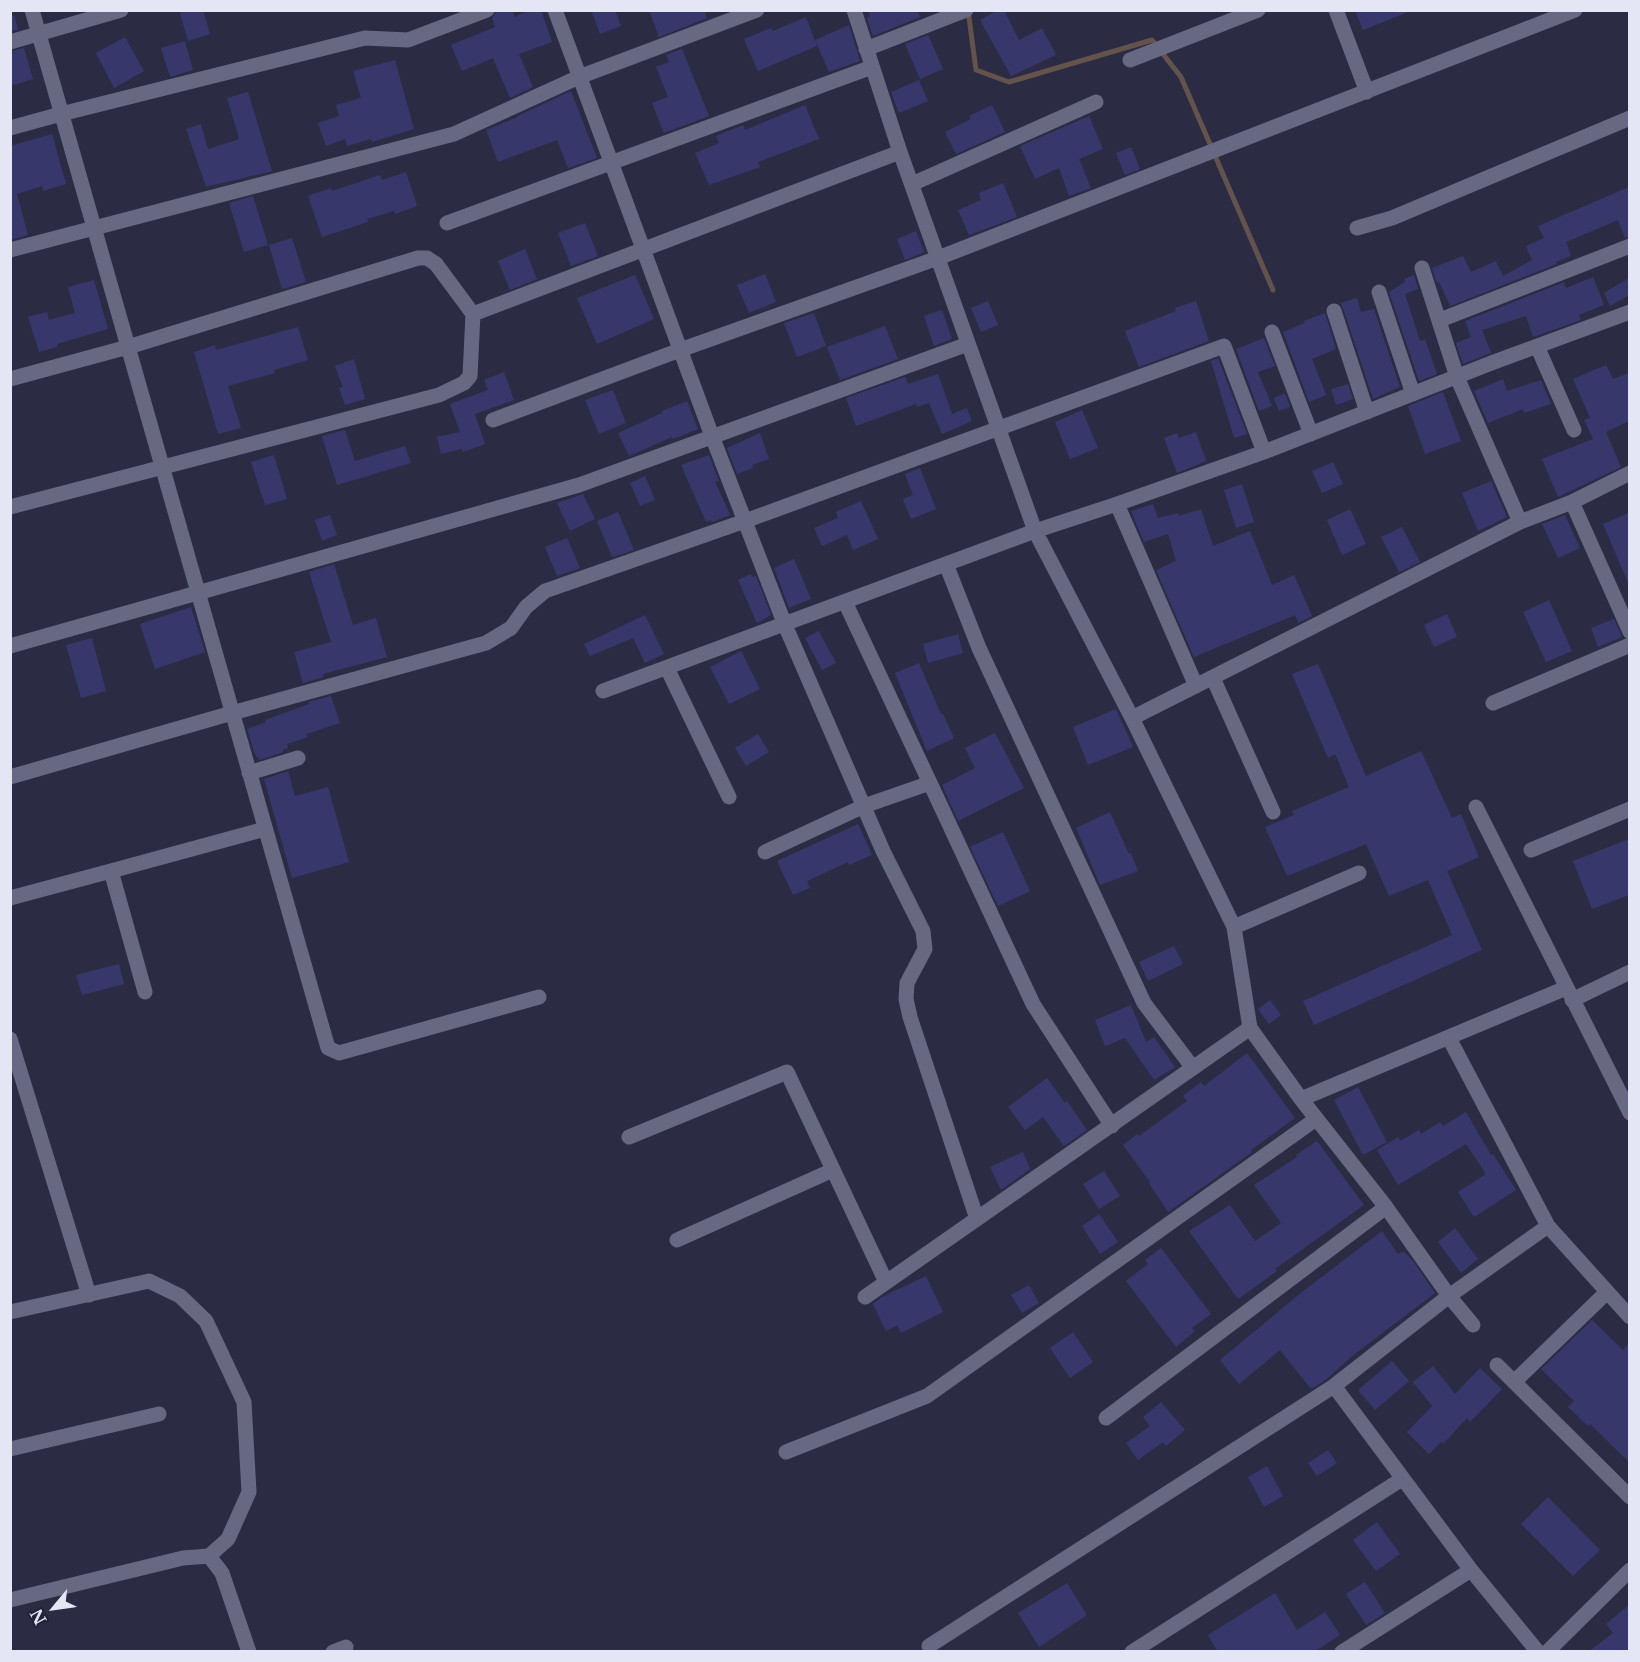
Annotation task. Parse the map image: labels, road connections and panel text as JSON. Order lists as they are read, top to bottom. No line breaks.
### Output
{"north":"bottom left"}
